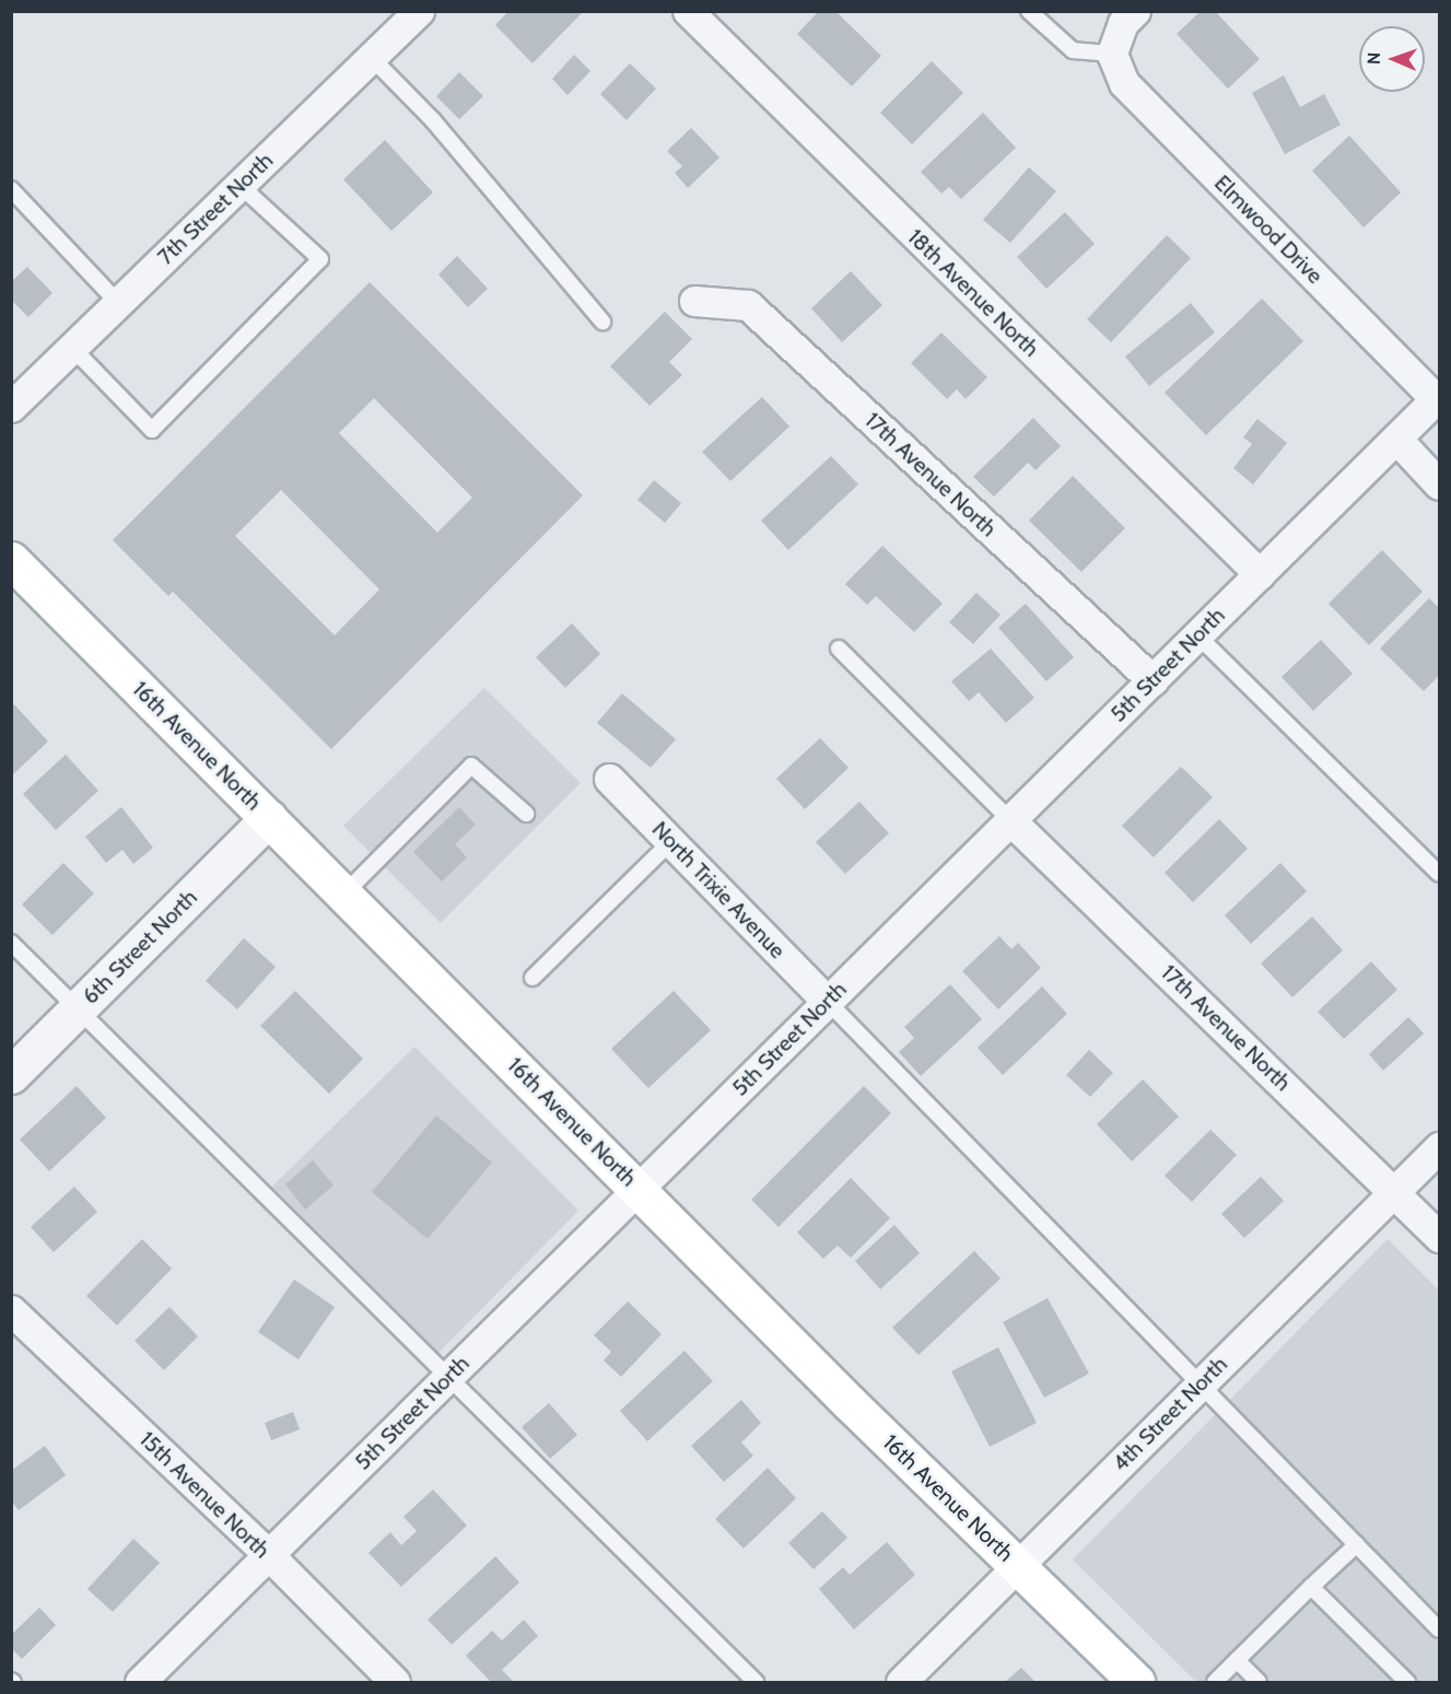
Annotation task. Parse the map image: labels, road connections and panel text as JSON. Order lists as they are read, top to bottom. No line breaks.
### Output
{"streets":{"main road":["16th Avenue North"],"street":["7th Street North","Elmwood Drive","18th Avenue North","17th Avenue North","5th Street North","North Trixie Avenue","6th Street North","4th Street North","15th Avenue North"]},"crossings":[["Elmwood Drive","5th Street North"],["18th Avenue North","5th Street North"],["17th Avenue North","5th Street North"],["17th Avenue North","4th Street North"],["5th Street North","16th Avenue North"],["5th Street North","North Trixie Avenue"],["5th Street North","15th Avenue North"],["16th Avenue North","6th Street North"],["16th Avenue North","4th Street North"]],"north":"left"}
